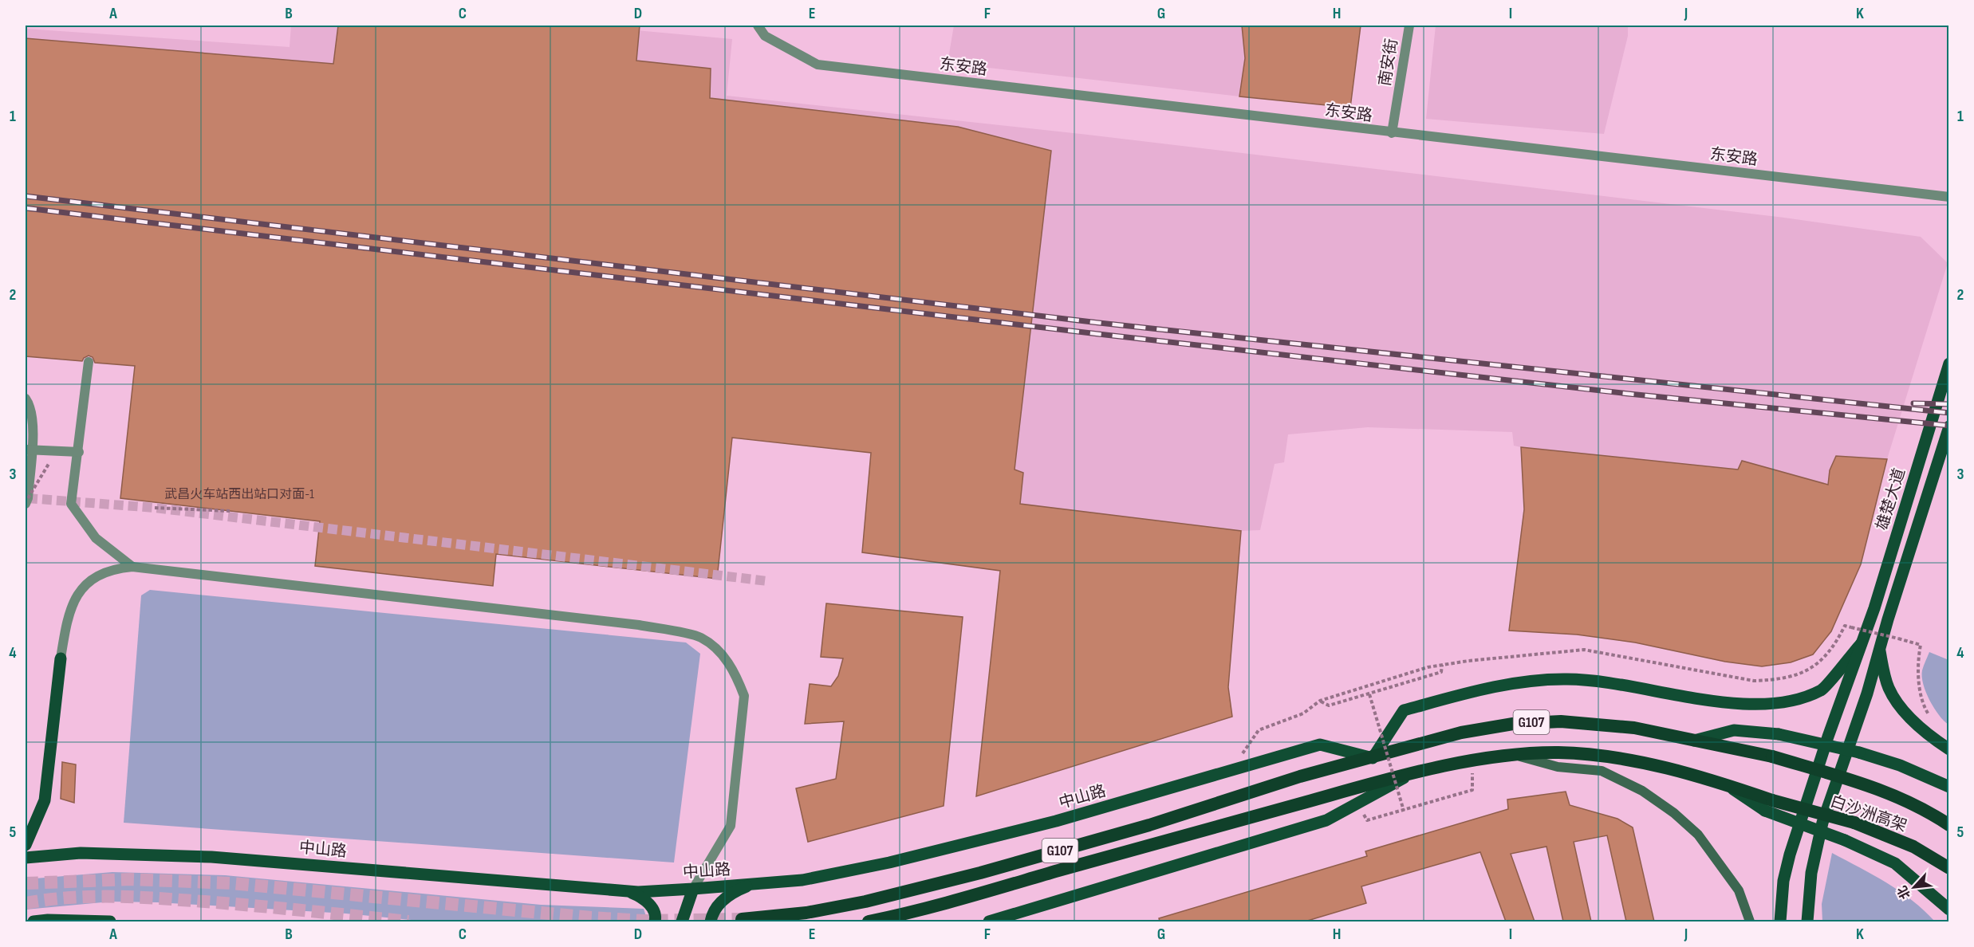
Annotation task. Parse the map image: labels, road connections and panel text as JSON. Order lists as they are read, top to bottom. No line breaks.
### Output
{"streets":{"highway":["G107","白沙洲高架"],"main road":["雄楚大道","中山路"],"street":["南安街","东安路"]},"crossings":[["南安街","东安路"],["G107","中山路"],["G107","白沙洲高架"]],"house_numbers":["武昌火车站西出站口对面-1"],"north":"bottom left","grid":{"columns":["A","B","C","D","E","F","G","H","I","J","K"],"rows":["1","2","3","4","5"]}}
